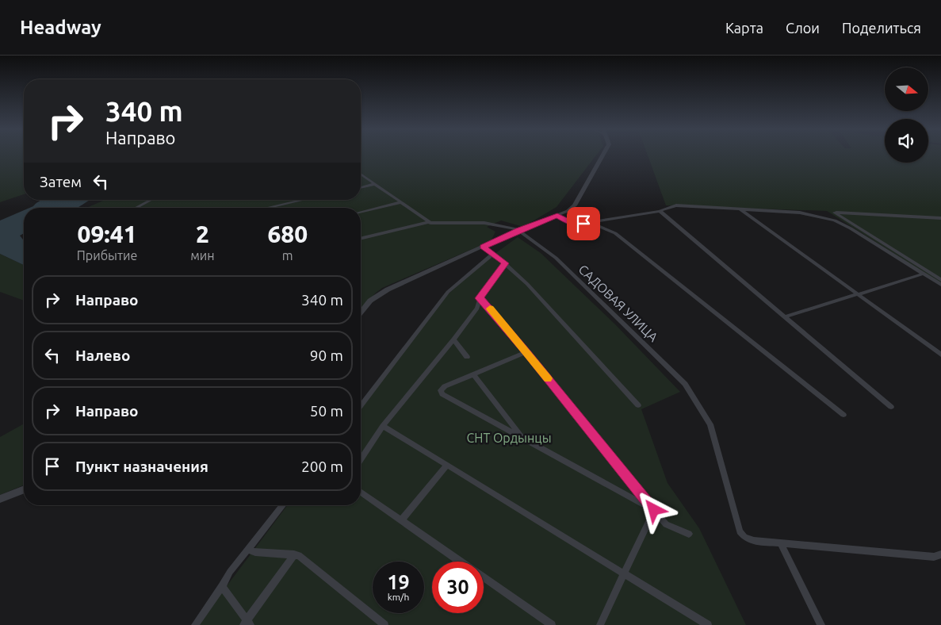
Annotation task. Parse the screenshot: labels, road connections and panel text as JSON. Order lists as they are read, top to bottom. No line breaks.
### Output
{"streets":{"street":["САДОВАЯ УЛИЦА"]},"parks":["СНТ Ордынцы"],"north":"right","page":{"header":"Headway","nav":["Карта","Слои","Поделиться"],"turn":["340 m","Направо"],"then":"Затем","eta":["09:41","Прибытие","2","мин","680","m"],"list":[{"name":"Направо","value":"340 m"},{"name":"Налево","value":"90 m"},{"name":"Направо","value":"50 m"},{"name":"Пункт назначения","value":"200 m"}],"speed":"19 km/h","limit":"30"}}
